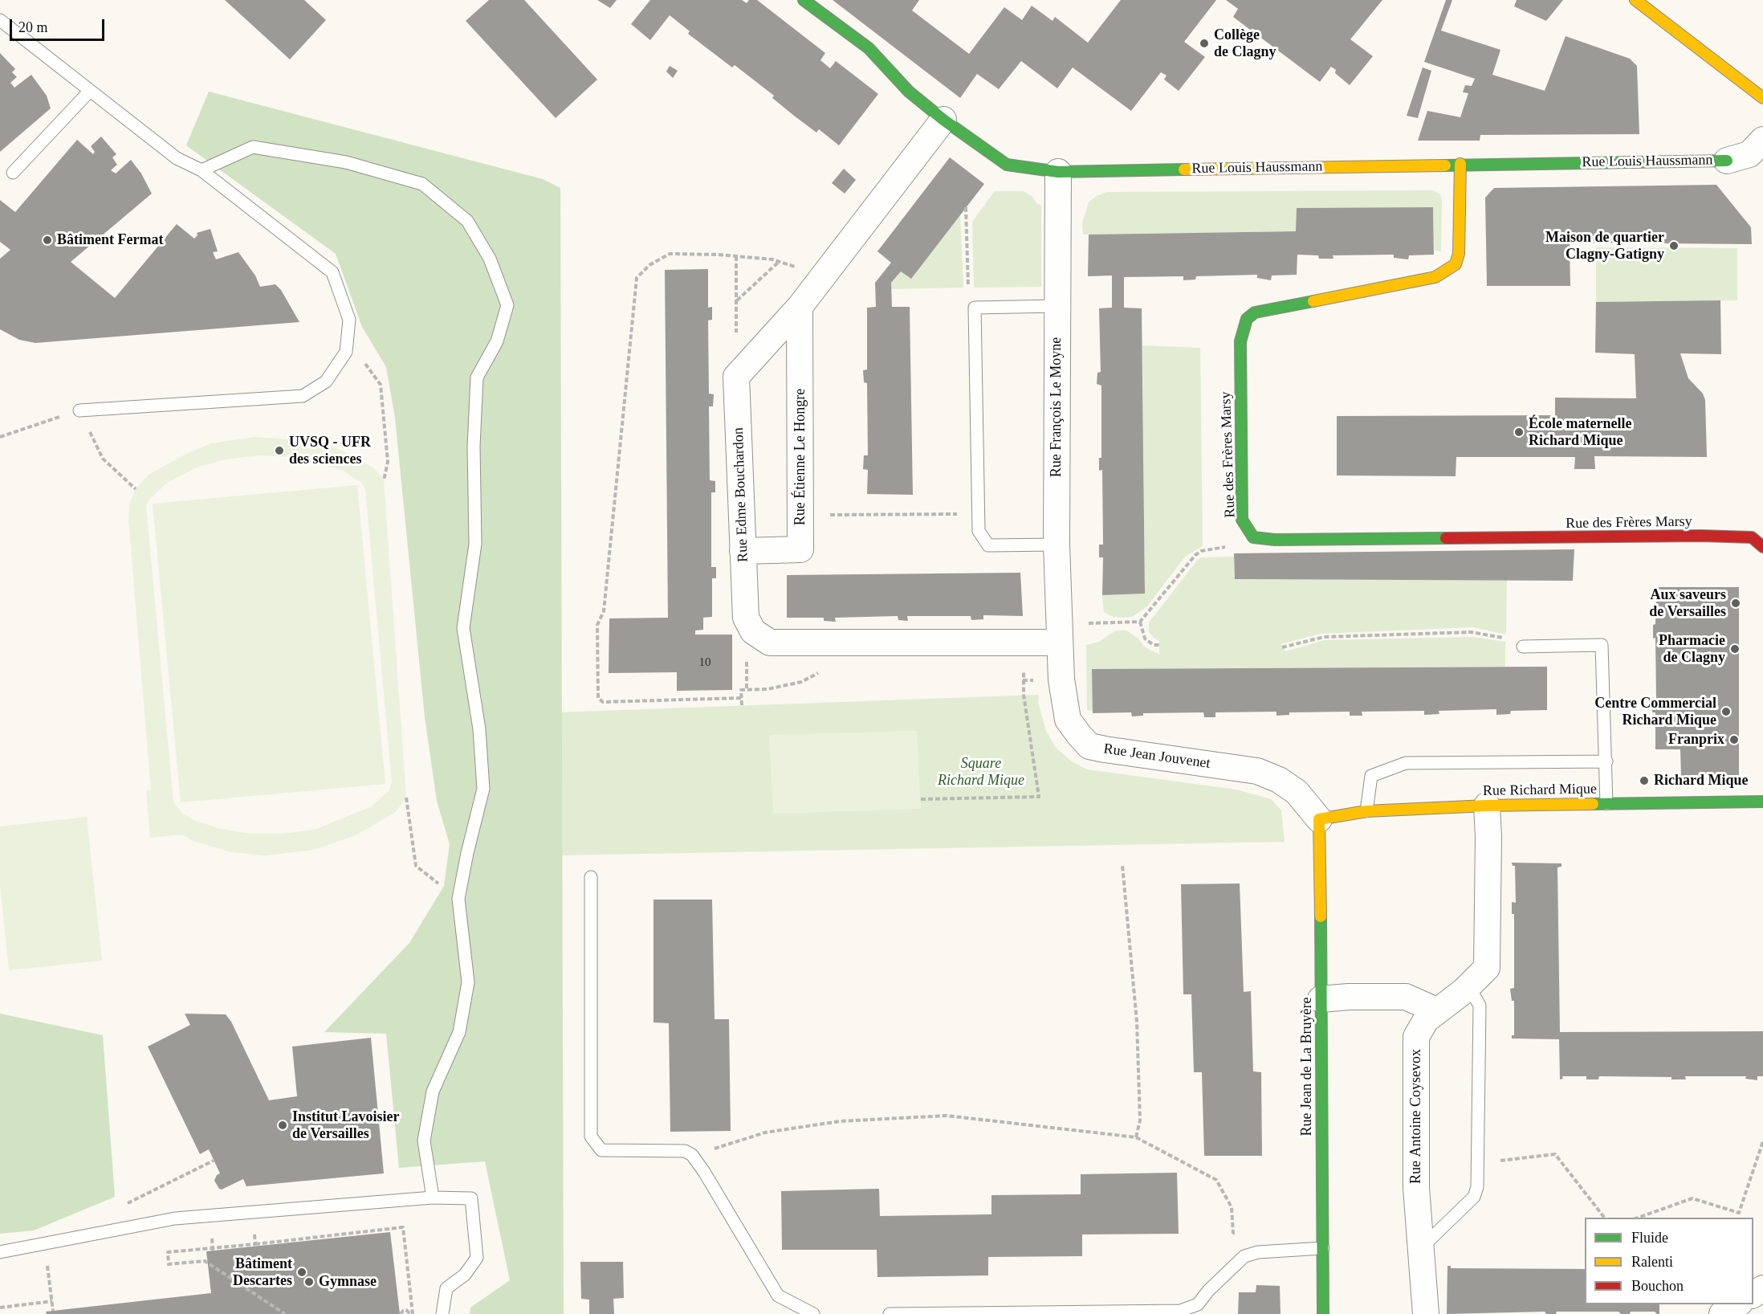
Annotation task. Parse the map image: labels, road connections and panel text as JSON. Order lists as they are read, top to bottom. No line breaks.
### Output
{"streets":{"street":["Rue Louis Haussmann","Rue François Le Moyne","Rue des Frères Marsy","Rue Étienne Le Hongre","Rue Edme Bouchardon","Rue Jean Jouvenet","Rue Richard Mique","Rue Jean de La Bruyère","Rue Antoine Coysevox"]},"crossings":[["Rue Louis Haussmann","Rue François Le Moyne"],["Rue Louis Haussmann","Rue des Frères Marsy"],["Rue François Le Moyne","Rue Edme Bouchardon"],["Rue François Le Moyne","Rue Jean Jouvenet"],["Rue Étienne Le Hongre","Rue Edme Bouchardon"],["Rue Edme Bouchardon","Rue Jean Jouvenet"],["Rue Jean Jouvenet","Rue Richard Mique"],["Rue Jean Jouvenet","Rue Jean de La Bruyère"],["Rue Richard Mique","Rue Jean de La Bruyère"],["Rue Richard Mique","Rue Antoine Coysevox"]],"parks":["Square Richard Mique"],"places":["Collège de Clagny","Bâtiment Fermat","Maison de quartier Clagny-Gatigny","École maternelle Richard Mique","UVSQ - UFR des sciences","Aux saveurs de Versailles","Pharmacie de Clagny","Centre Commercial Richard Mique","Franprix","Richard Mique","Institut Lavoisier de Versailles","Bâtiment Descartes","Gymnase"],"house_numbers":["10"],"legend":["Fluide","Ralenti","Bouchon"],"scale_bar":"20 m"}
